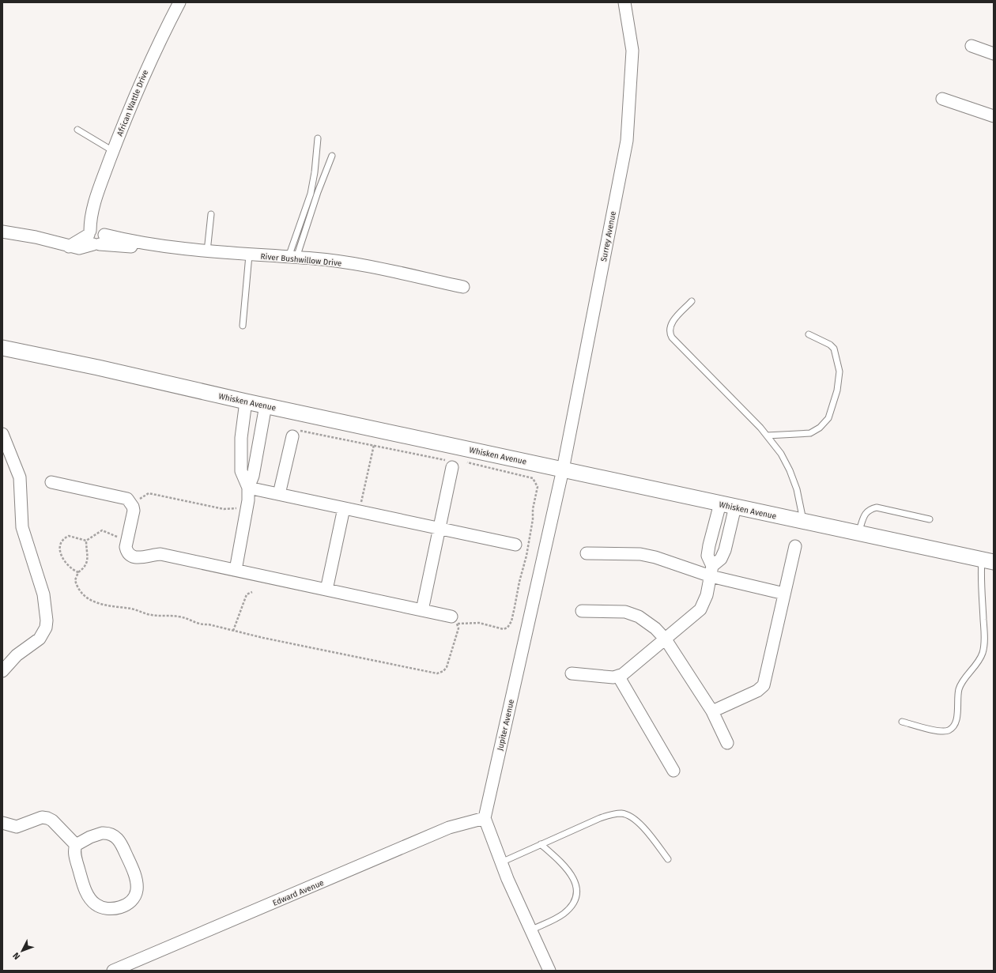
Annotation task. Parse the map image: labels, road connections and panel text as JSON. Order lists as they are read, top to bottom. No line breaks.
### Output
{"streets":{"street":["African Wattle Drive","Surrey Avenue","River Bushwillow Drive","Whisken Avenue","Jupiter Avenue","Edward Avenue"]},"crossings":[["African Wattle Drive","River Bushwillow Drive"],["Surrey Avenue","Whisken Avenue"],["Surrey Avenue","Jupiter Avenue"],["Whisken Avenue","Jupiter Avenue"],["Jupiter Avenue","Edward Avenue"]],"north":"bottom left"}
